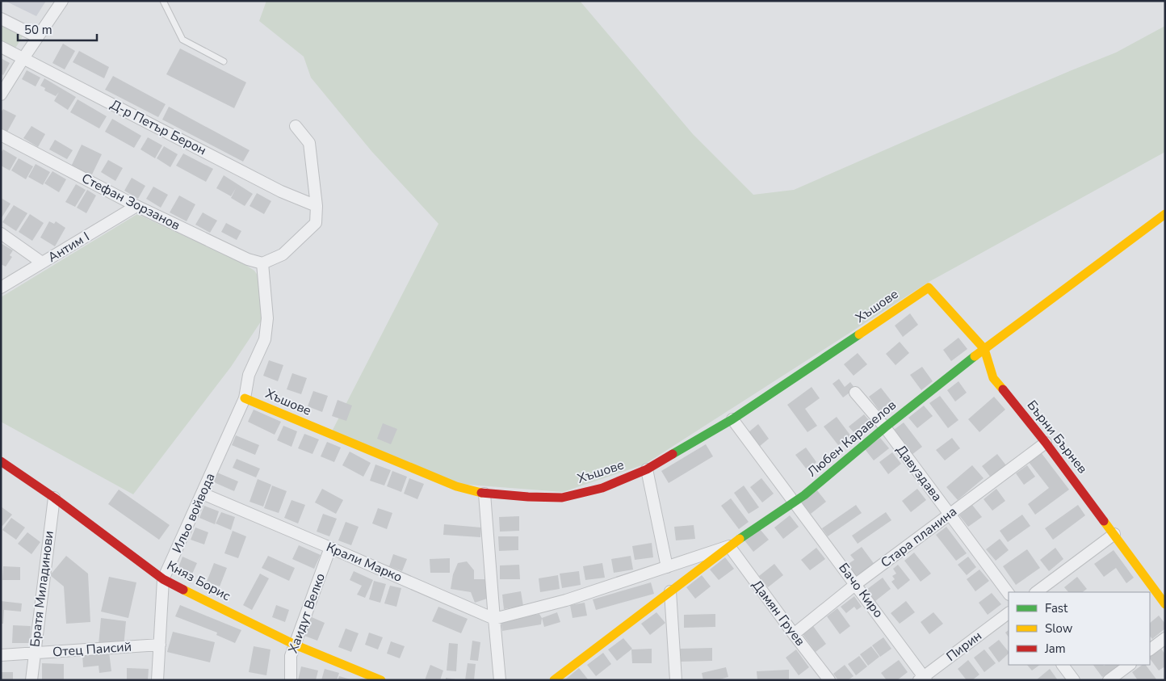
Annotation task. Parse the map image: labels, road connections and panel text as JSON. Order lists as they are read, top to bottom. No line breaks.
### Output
{"streets":{"street":["Д-р Петър Берон","Стефан Зорзанов","Антим I","Хъшове","Бърни Бърнев","Любен Каравелов","Давуздава","Ильо войвода","Стара планина","Крали Марко","Княз Борис","Братя Миладинови","Бачо Киро","Хаидут Велко","Дамян Груев","Пирин","Отец Паисий"]},"crossings":[["Стефан Зорзанов","Антим I"],["Стефан Зорзанов","Ильо войвода"],["Хъшове","Бърни Бърнев"],["Хъшове","Ильо войвода"],["Хъшове","Бачо Киро"],["Бърни Бърнев","Любен Каравелов"],["Бърни Бърнев","Стара планина"],["Любен Каравелов","Давуздава"],["Любен Каравелов","Бачо Киро"],["Любен Каравелов","Дамян Груев"],["Давуздава","Стара планина"],["Ильо войвода","Крали Марко"],["Ильо войвода","Княз Борис"],["Ильо войвода","Отец Паисий"],["Стара планина","Бачо Киро"],["Стара планина","Дамян Груев"],["Крали Марко","Хаидут Велко"],["Княз Борис","Братя Миладинови"],["Княз Борис","Хаидут Велко"],["Братя Миладинови","Отец Паисий"],["Бачо Киро","Пирин"]],"legend":["Fast","Slow","Jam"],"scale_bar":"50 m"}
